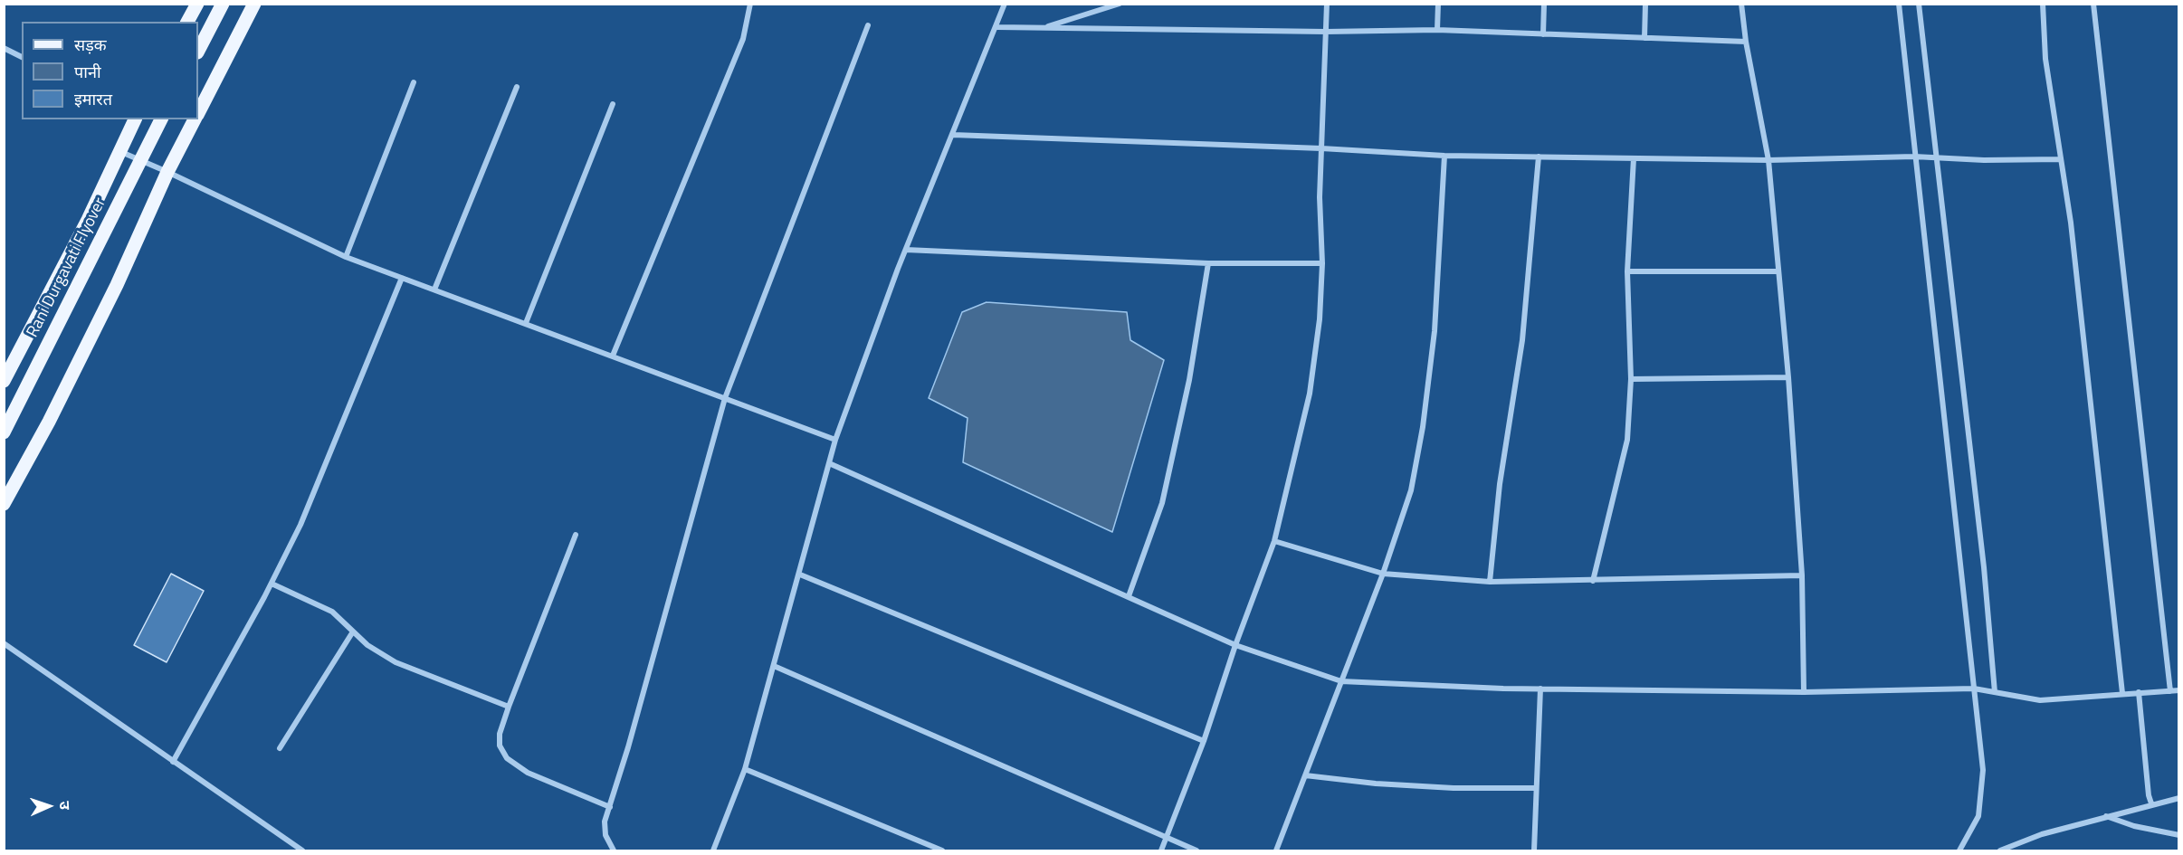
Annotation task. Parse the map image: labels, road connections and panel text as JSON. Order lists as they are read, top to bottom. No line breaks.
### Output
{"streets":{"main road":["Rani Durgavati Flyover"]},"legend":["सड़क","पानी","इमारत"],"north":"right"}
